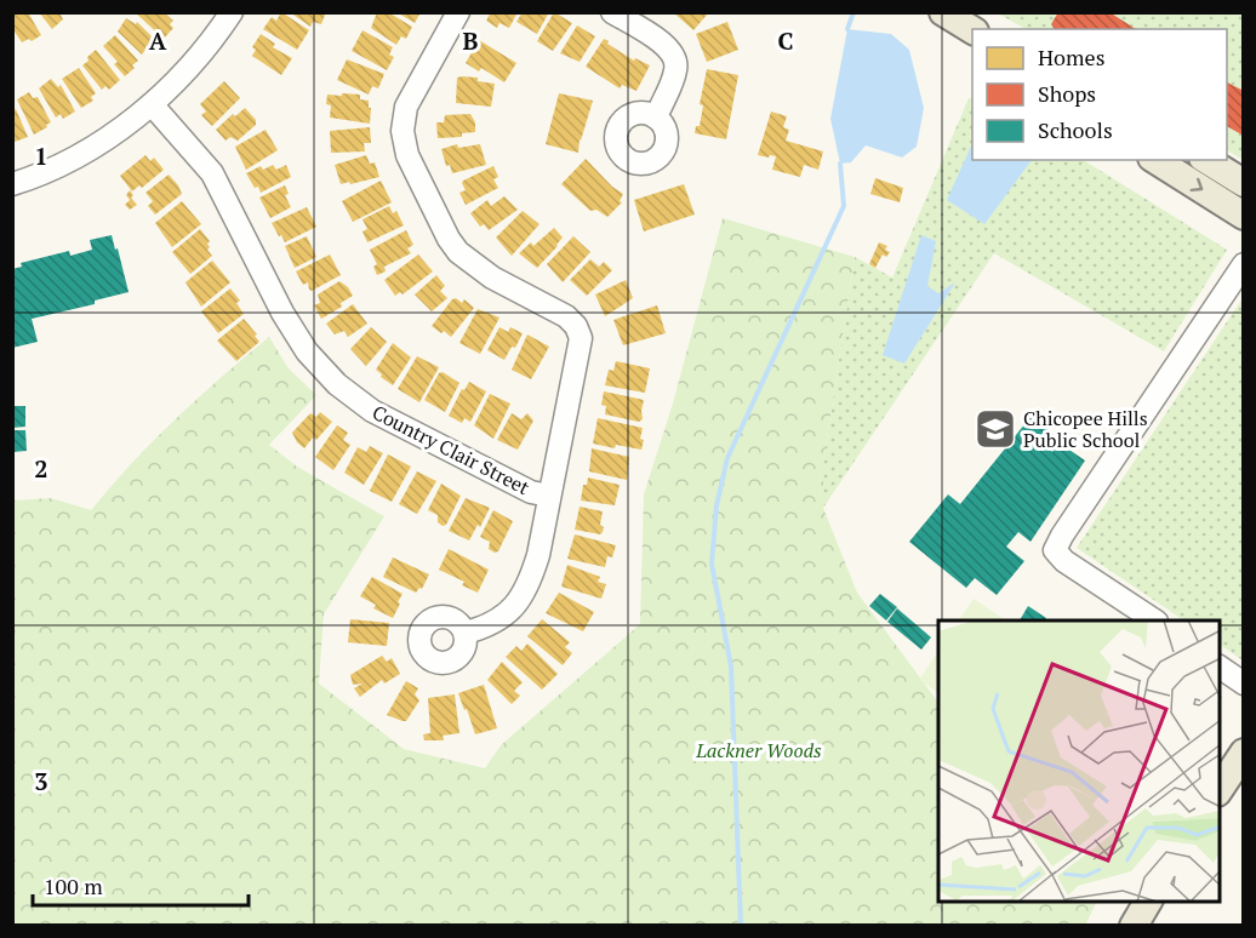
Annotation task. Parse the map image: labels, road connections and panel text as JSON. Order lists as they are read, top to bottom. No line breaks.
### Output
{"streets":{"street":["Country Clair Street"]},"parks":["Lackner Woods"],"places":{"school or university":["Chicopee Hills Public School"]},"legend":["Homes","Shops","Schools"],"scale_bar":"100 m","grid":{"columns":["A","B","C"],"rows":["1","2","3"]}}
